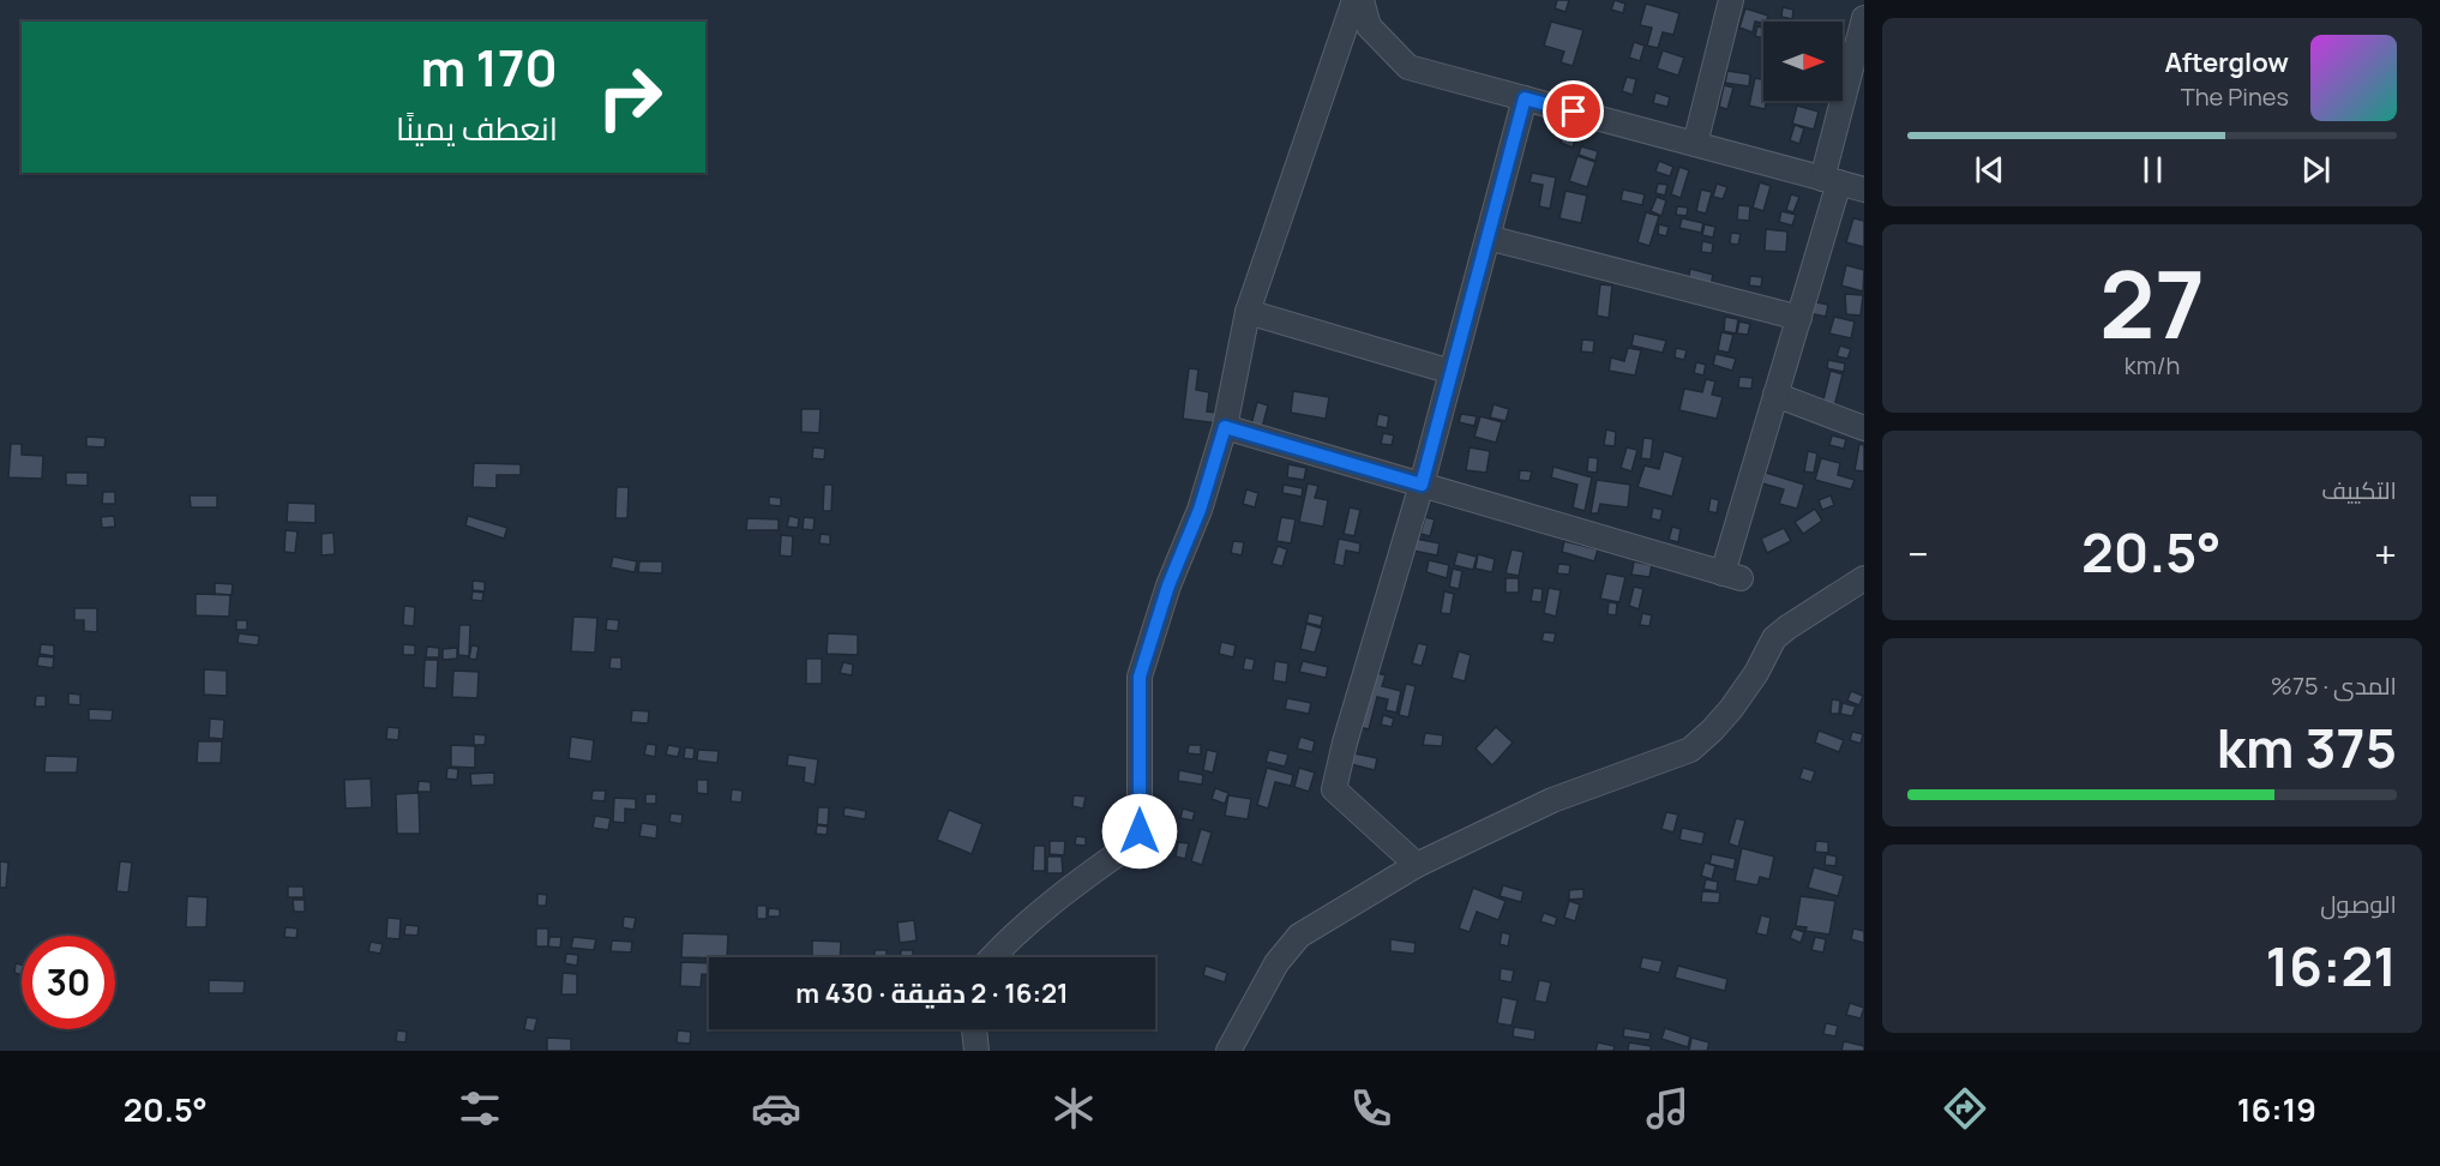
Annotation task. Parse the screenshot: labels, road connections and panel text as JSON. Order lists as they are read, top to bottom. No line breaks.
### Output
{"north":"right","page":{"turn":["170 m","انعطف يمينًا"],"song":["Afterglow","The Pines"],"tile":[["27","km/h"],"التكييف",["المدى · 75%","375 km"],["الوصول","16:21"]],"heat":["−","20.5°","+"],"limit":"30","trip":"16:21 · 2 دقيقة · 430 m","tabs":["16:19","20.5°"]}}
